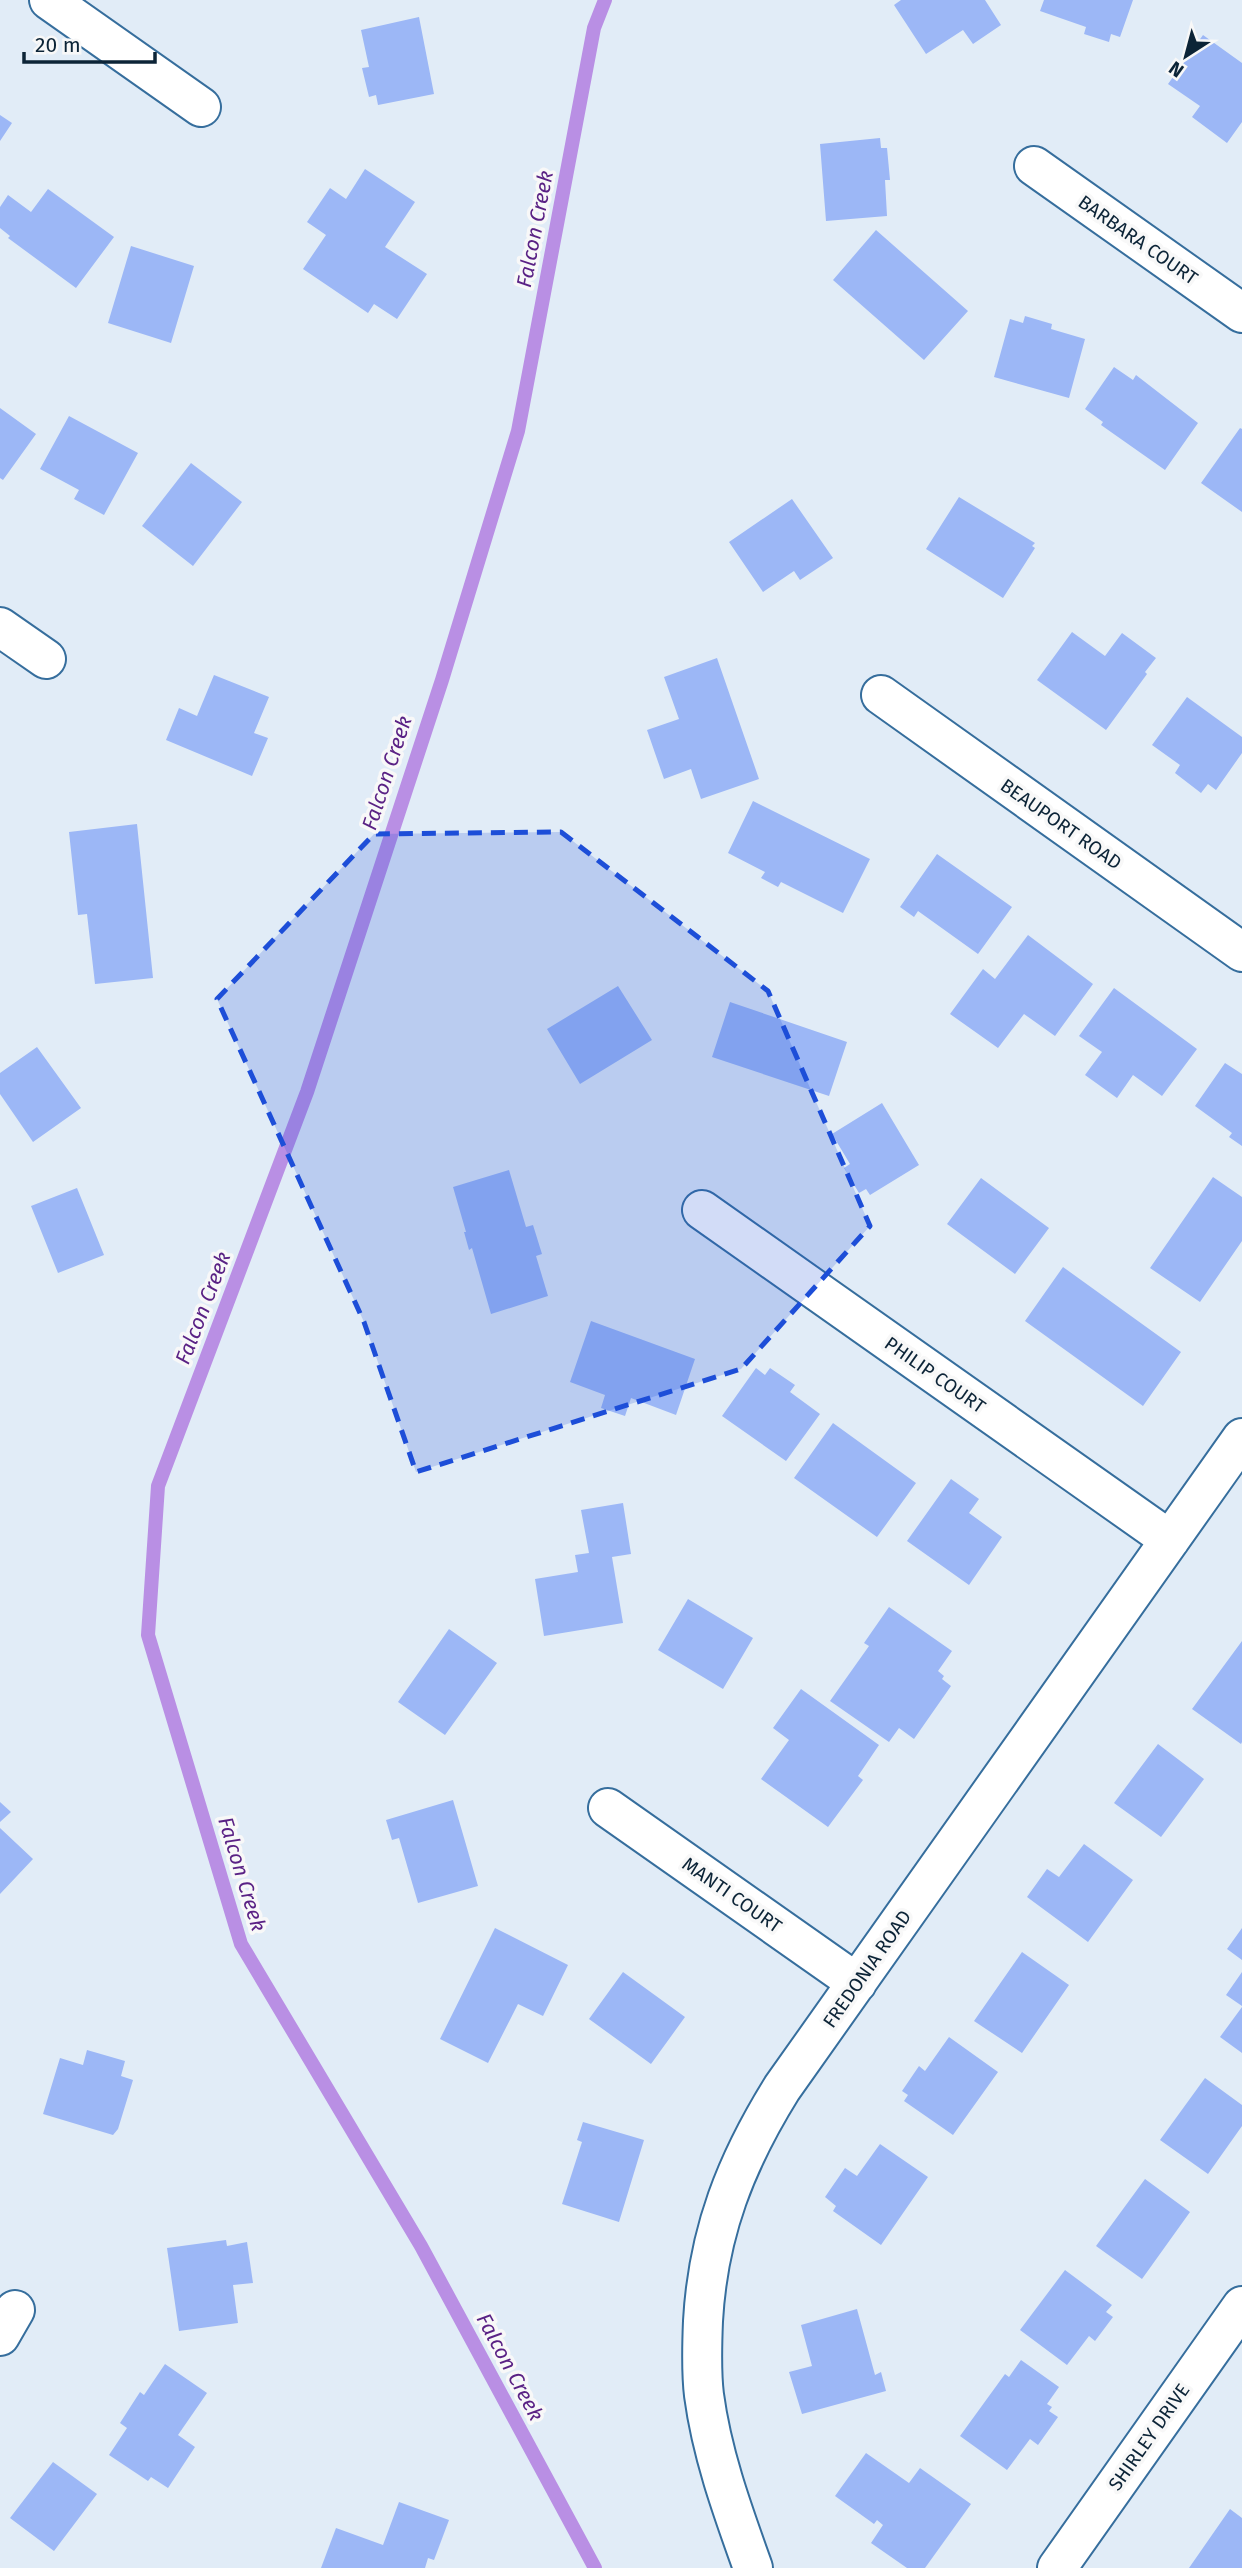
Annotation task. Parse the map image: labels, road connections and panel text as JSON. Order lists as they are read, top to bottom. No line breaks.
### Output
{"streets":{"street":["BARBARA COURT","BEAUPORT ROAD","PHILIP COURT","MANTI COURT","FREDONIA ROAD","SHIRLEY DRIVE"]},"crossings":[["PHILIP COURT","FREDONIA ROAD"],["MANTI COURT","FREDONIA ROAD"]],"water":["Falcon Creek"],"scale_bar":"20 m","north":"bottom left"}
